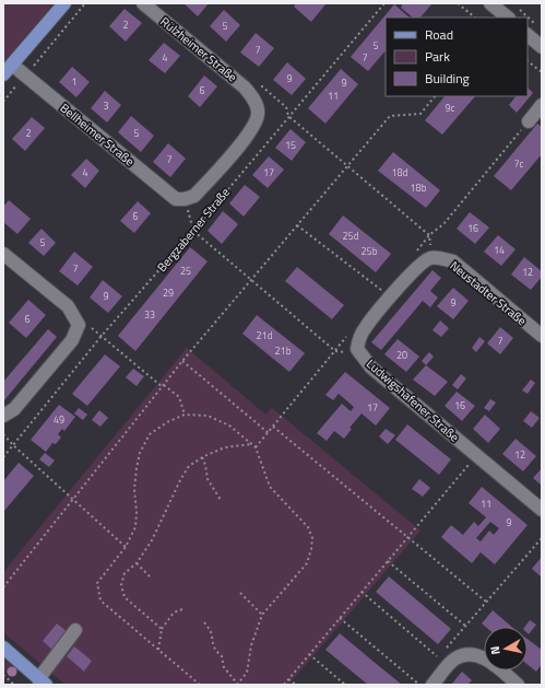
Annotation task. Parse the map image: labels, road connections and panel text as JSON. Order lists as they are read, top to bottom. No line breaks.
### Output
{"streets":{"street":["Rülzheimer Straße","Bellheimer Straße","Bergzaberner Straße","Neustadter Straße","Ludwigshafener Straße"]},"crossings":[["Rülzheimer Straße","Bergzaberner Straße"],["Bellheimer Straße","Bergzaberner Straße"],["Neustadter Straße","Ludwigshafener Straße"]],"house_numbers":["2","5","5","7","4","7","9","1","9","6","11","3","9c","2","5","15","7","7c","4","17","18d","18b","6","16","25d","5","14","25b","7","25","12","29","9","9","33","6","21d","7","21b","20","16","17","49","12","11","9"],"legend":["Road","Park","Building"],"north":"left"}
